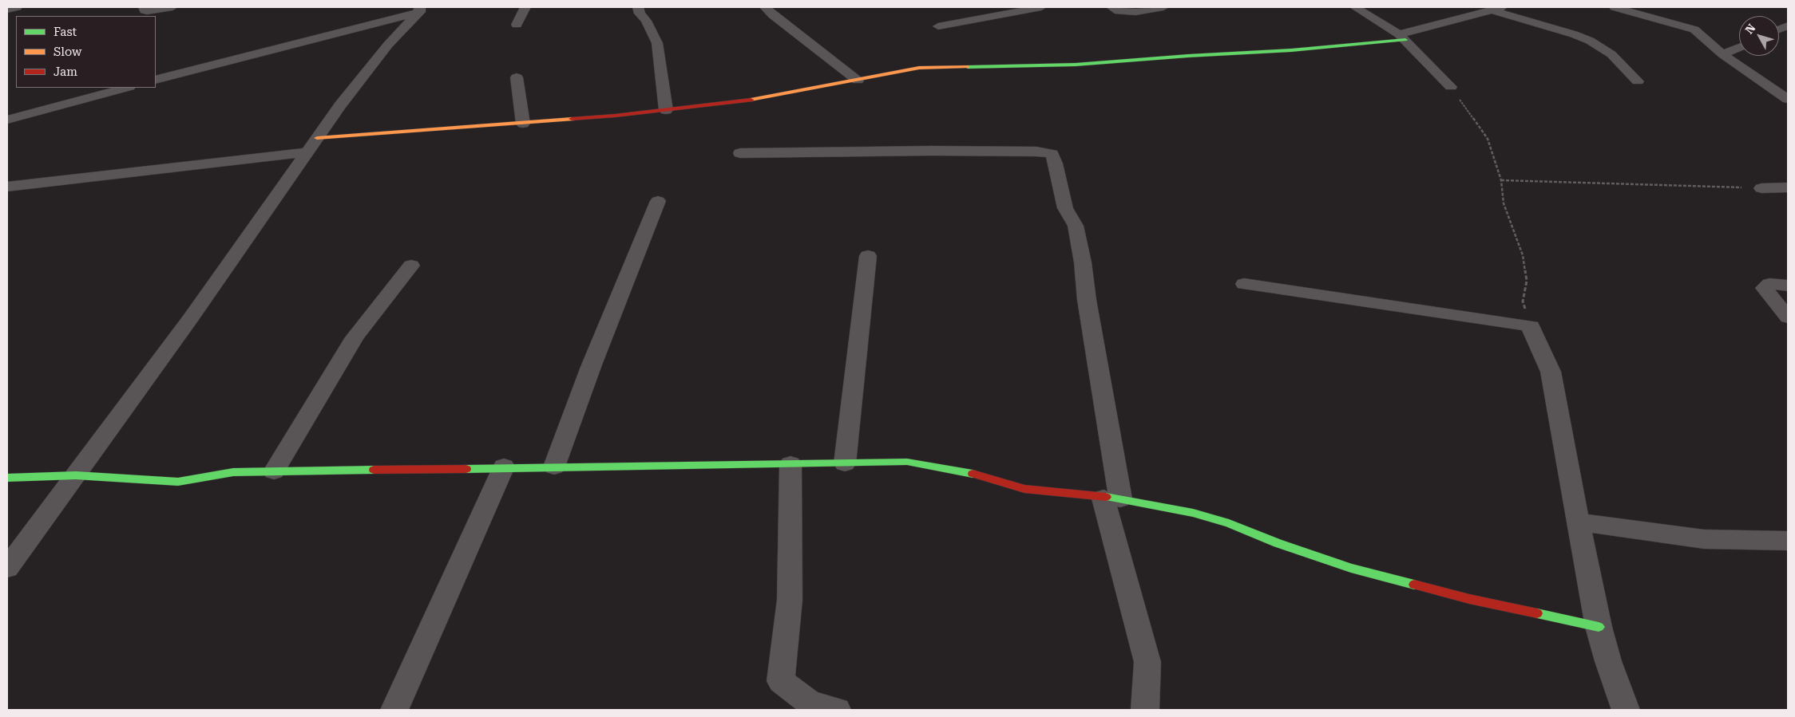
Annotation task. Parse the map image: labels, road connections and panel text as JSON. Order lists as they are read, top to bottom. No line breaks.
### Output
{"legend":["Fast","Slow","Jam"],"north":"top left"}
